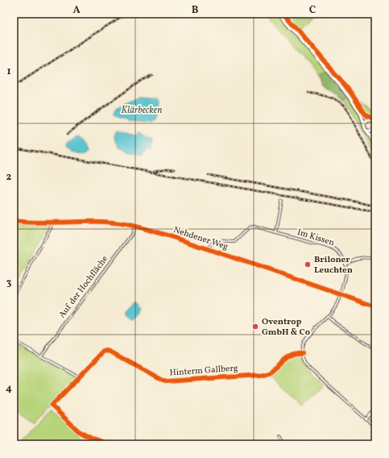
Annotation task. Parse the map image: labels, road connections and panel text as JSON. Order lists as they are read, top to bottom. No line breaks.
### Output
{"streets":{"street":["Im Kissen","Nehdener Weg","Auf der Hochfläche","Hinterm Gallberg"]},"crossings":[["Im Kissen","Nehdener Weg"],["Nehdener Weg","Auf der Hochfläche"]],"water":["Klärbecken"],"places":["Briloner Leuchten","Oventrop GmbH & Co"],"grid":{"columns":["A","B","C"],"rows":["1","2","3","4"]}}
